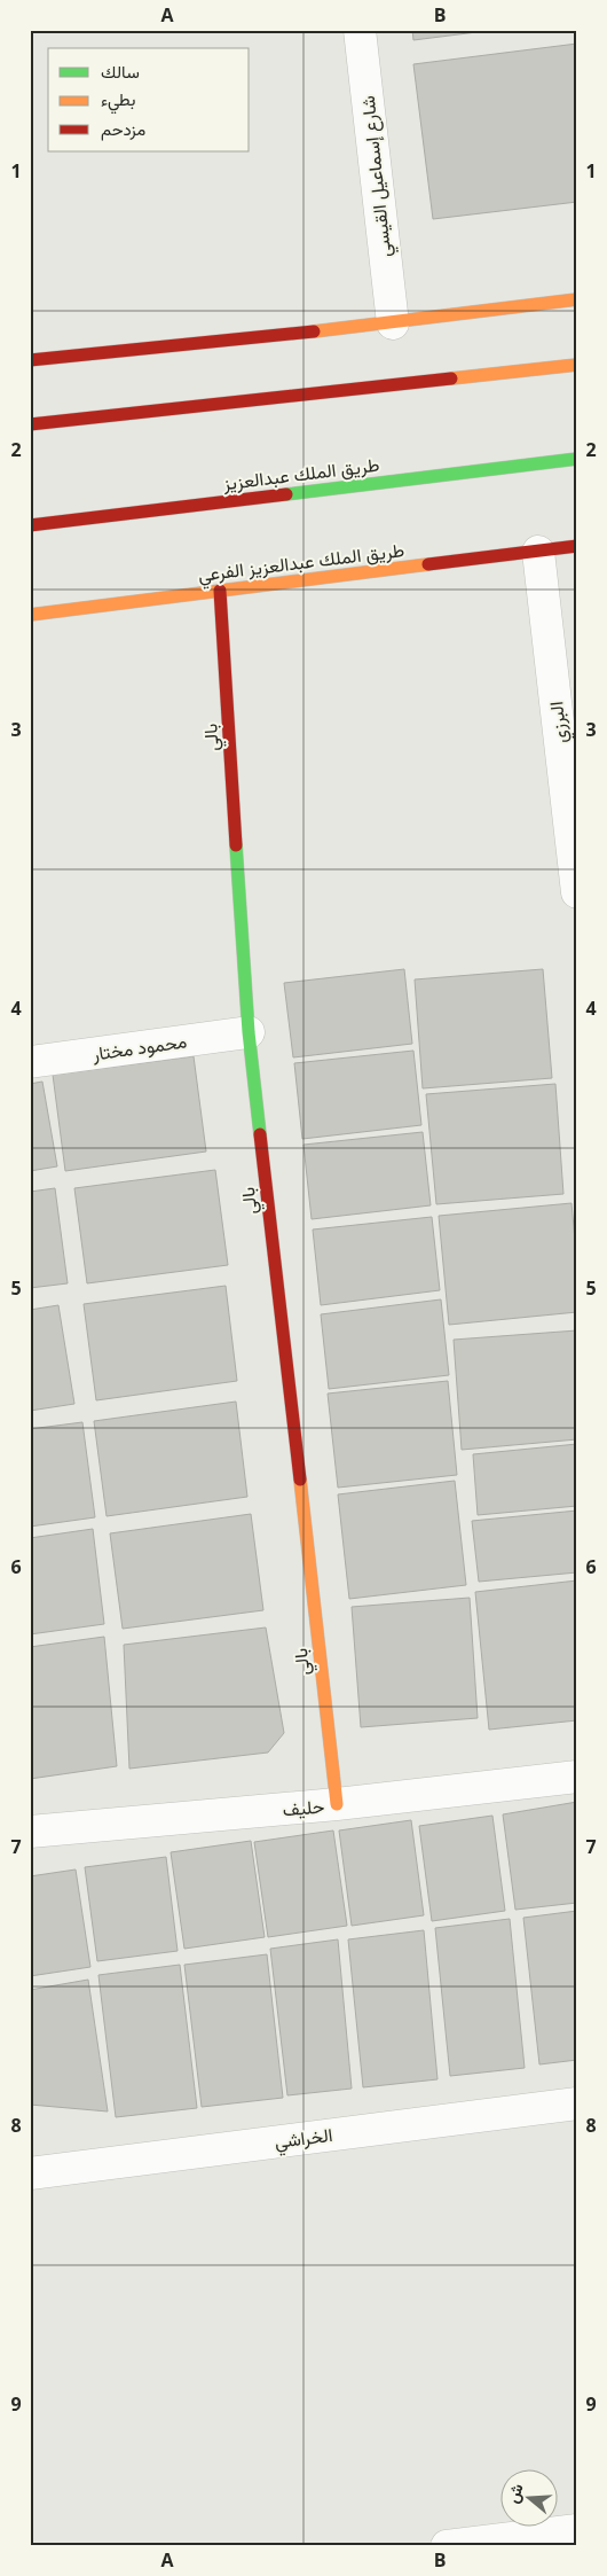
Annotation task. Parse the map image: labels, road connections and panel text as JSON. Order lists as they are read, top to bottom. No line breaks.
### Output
{"streets":{"street":["شارع إسماعيل القيسي","طريق الملك عبدالعزيز","طريق الملك عبدالعزيز الفرعي","البرزي","بالي","محمود مختار","حليف","الخراشي"]},"crossings":[["طريق الملك عبدالعزيز الفرعي","البرزي"],["طريق الملك عبدالعزيز الفرعي","بالي"],["بالي","محمود مختار"],["بالي","حليف"]],"legend":["سالك","بطيء","مزدحم"],"north":"left","grid":{"columns":["A","B"],"rows":["1","2","3","4","5","6","7","8","9"]}}
